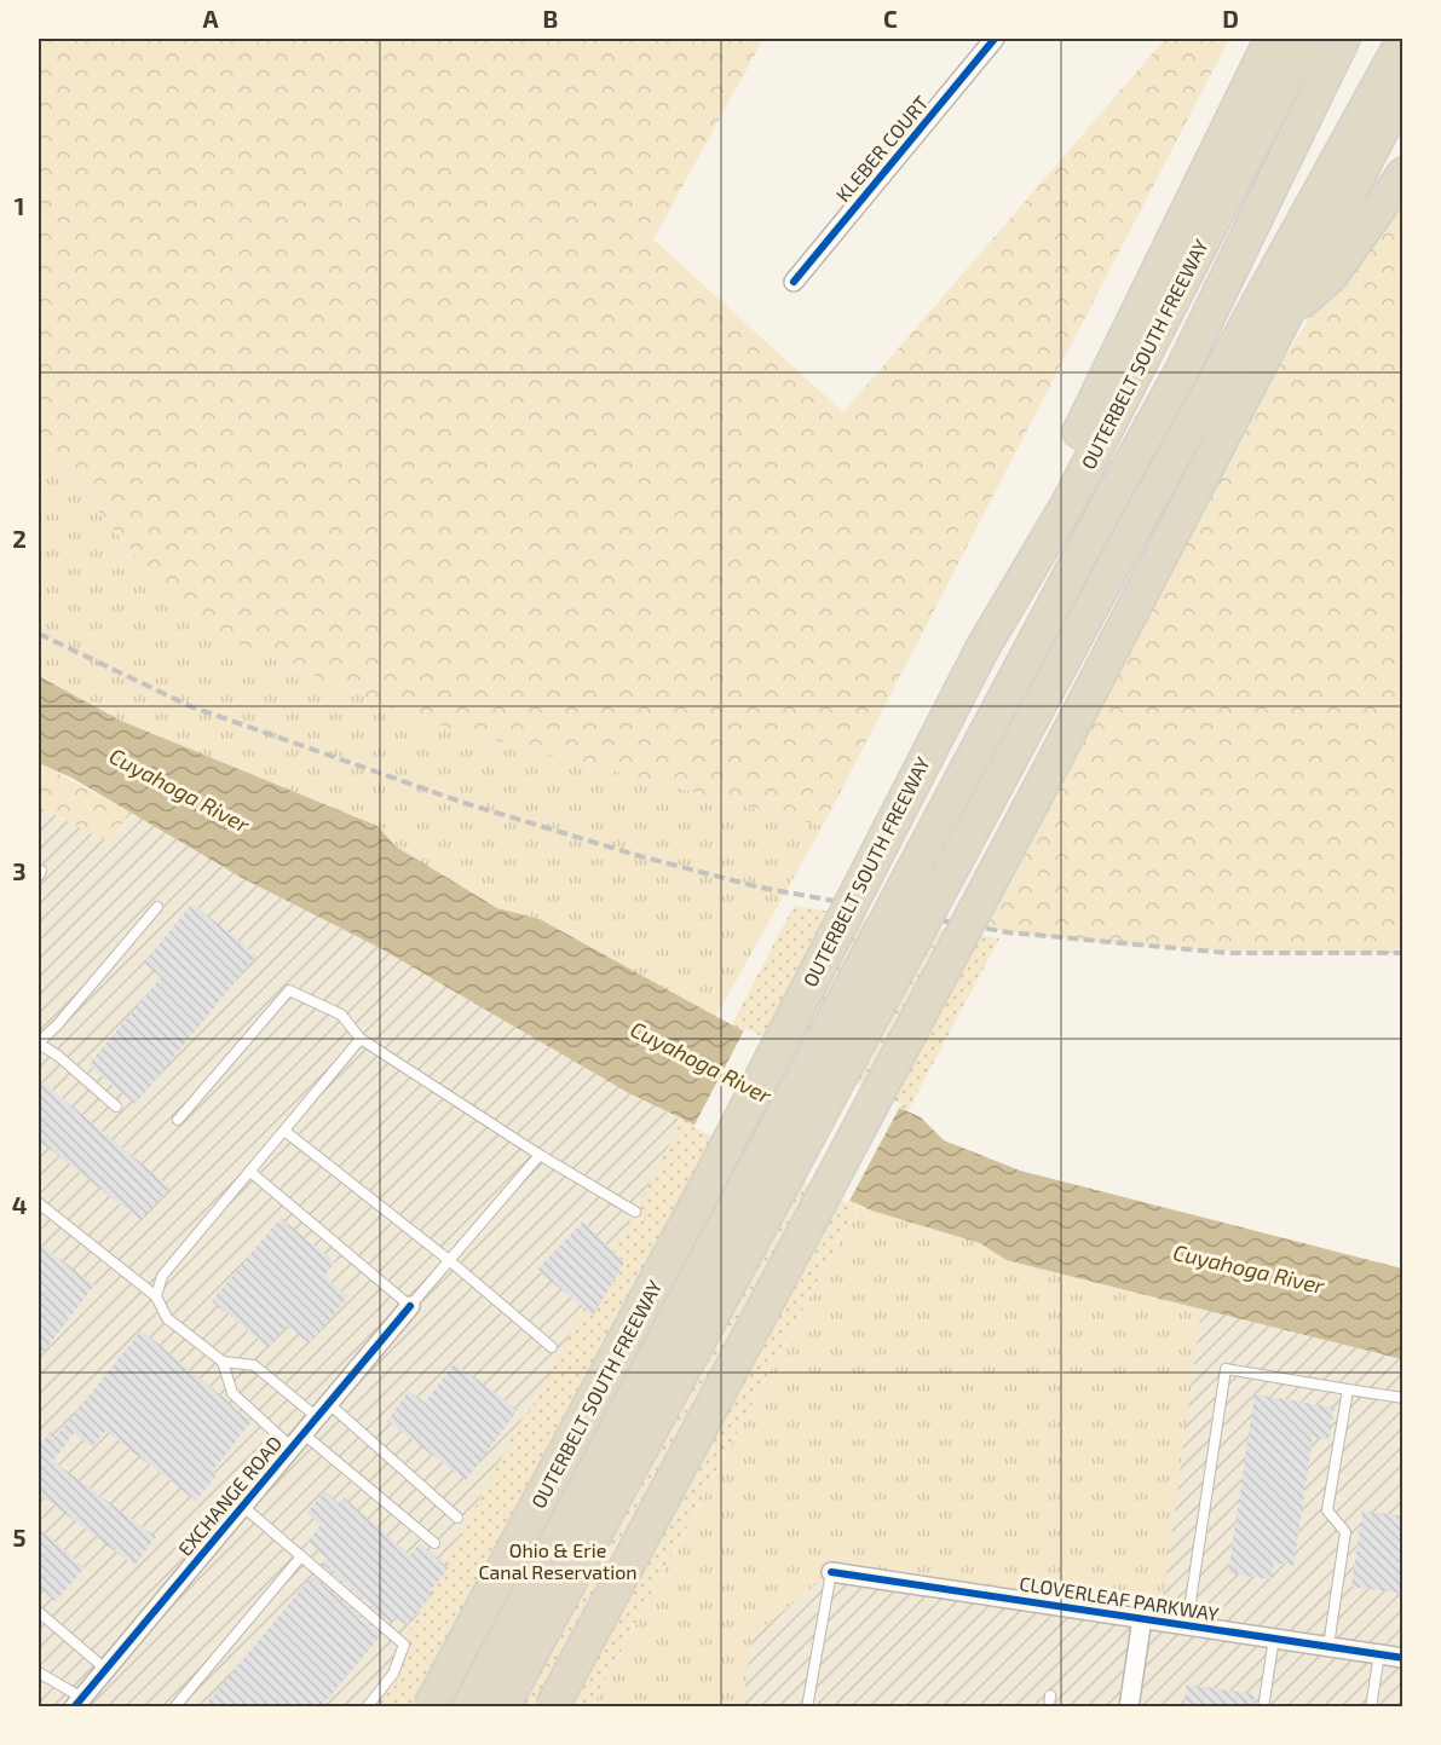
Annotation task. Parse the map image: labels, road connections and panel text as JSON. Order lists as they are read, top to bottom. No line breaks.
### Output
{"streets":{"highway":["OUTERBELT SOUTH FREEWAY"],"street":["KLEBER COURT","EXCHANGE ROAD","CLOVERLEAF PARKWAY"]},"water":["Cuyahoga River"],"parks":["Ohio & Erie Canal Reservation"],"grid":{"columns":["A","B","C","D"],"rows":["1","2","3","4","5"]}}
